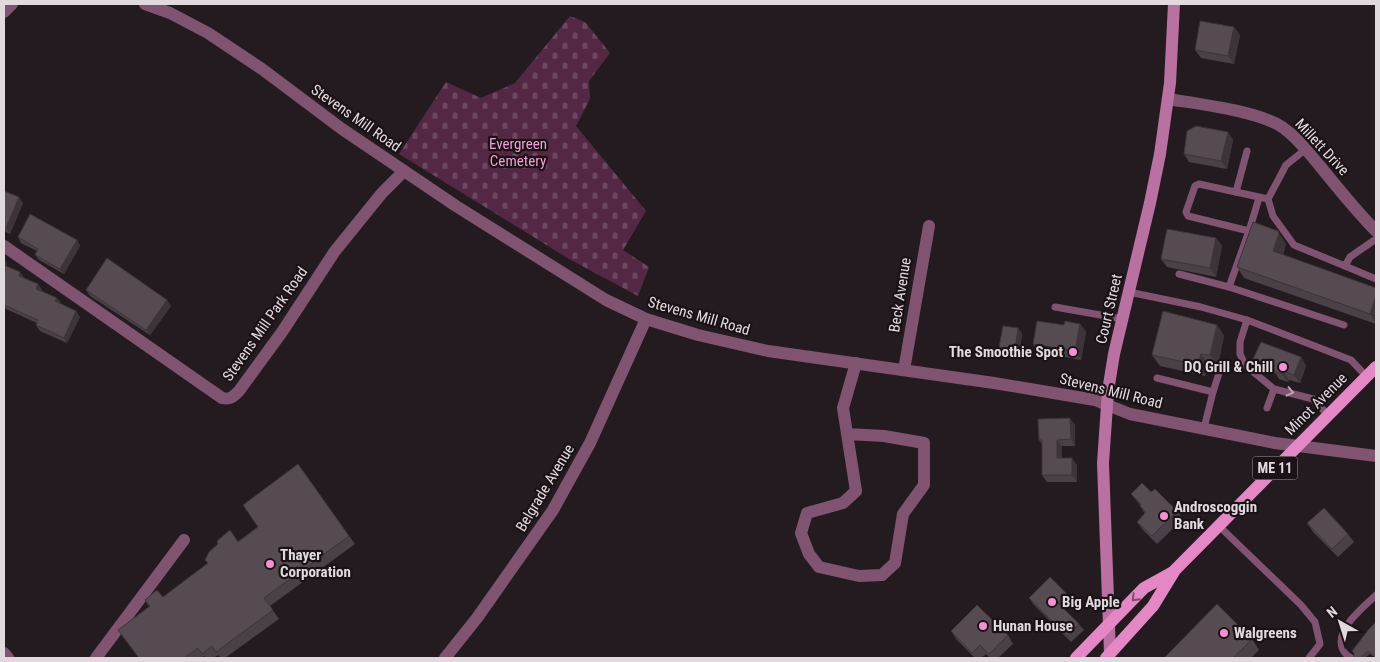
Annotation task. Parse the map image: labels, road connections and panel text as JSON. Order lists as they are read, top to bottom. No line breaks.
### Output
{"streets":{"main road":["Court Street","Minot Avenue","ME 11"],"street":["Stevens Mill Road","Millett Drive","Beck Avenue","Stevens Mill Park Road","Belgrade Avenue"]},"crossings":[["Stevens Mill Road","Beck Avenue"],["Stevens Mill Road","Court Street"],["Stevens Mill Road","Stevens Mill Park Road"],["Stevens Mill Road","Minot Avenue"],["Stevens Mill Road","Belgrade Avenue"],["Millett Drive","Court Street"],["Court Street","Minot Avenue"]],"parks":["Evergreen Cemetery"],"places":["The Smoothie Spot","DQ Grill & Chill","Androscoggin Bank","Thayer Corporation","Big Apple","Hunan House","Walgreens"],"north":"top left"}
